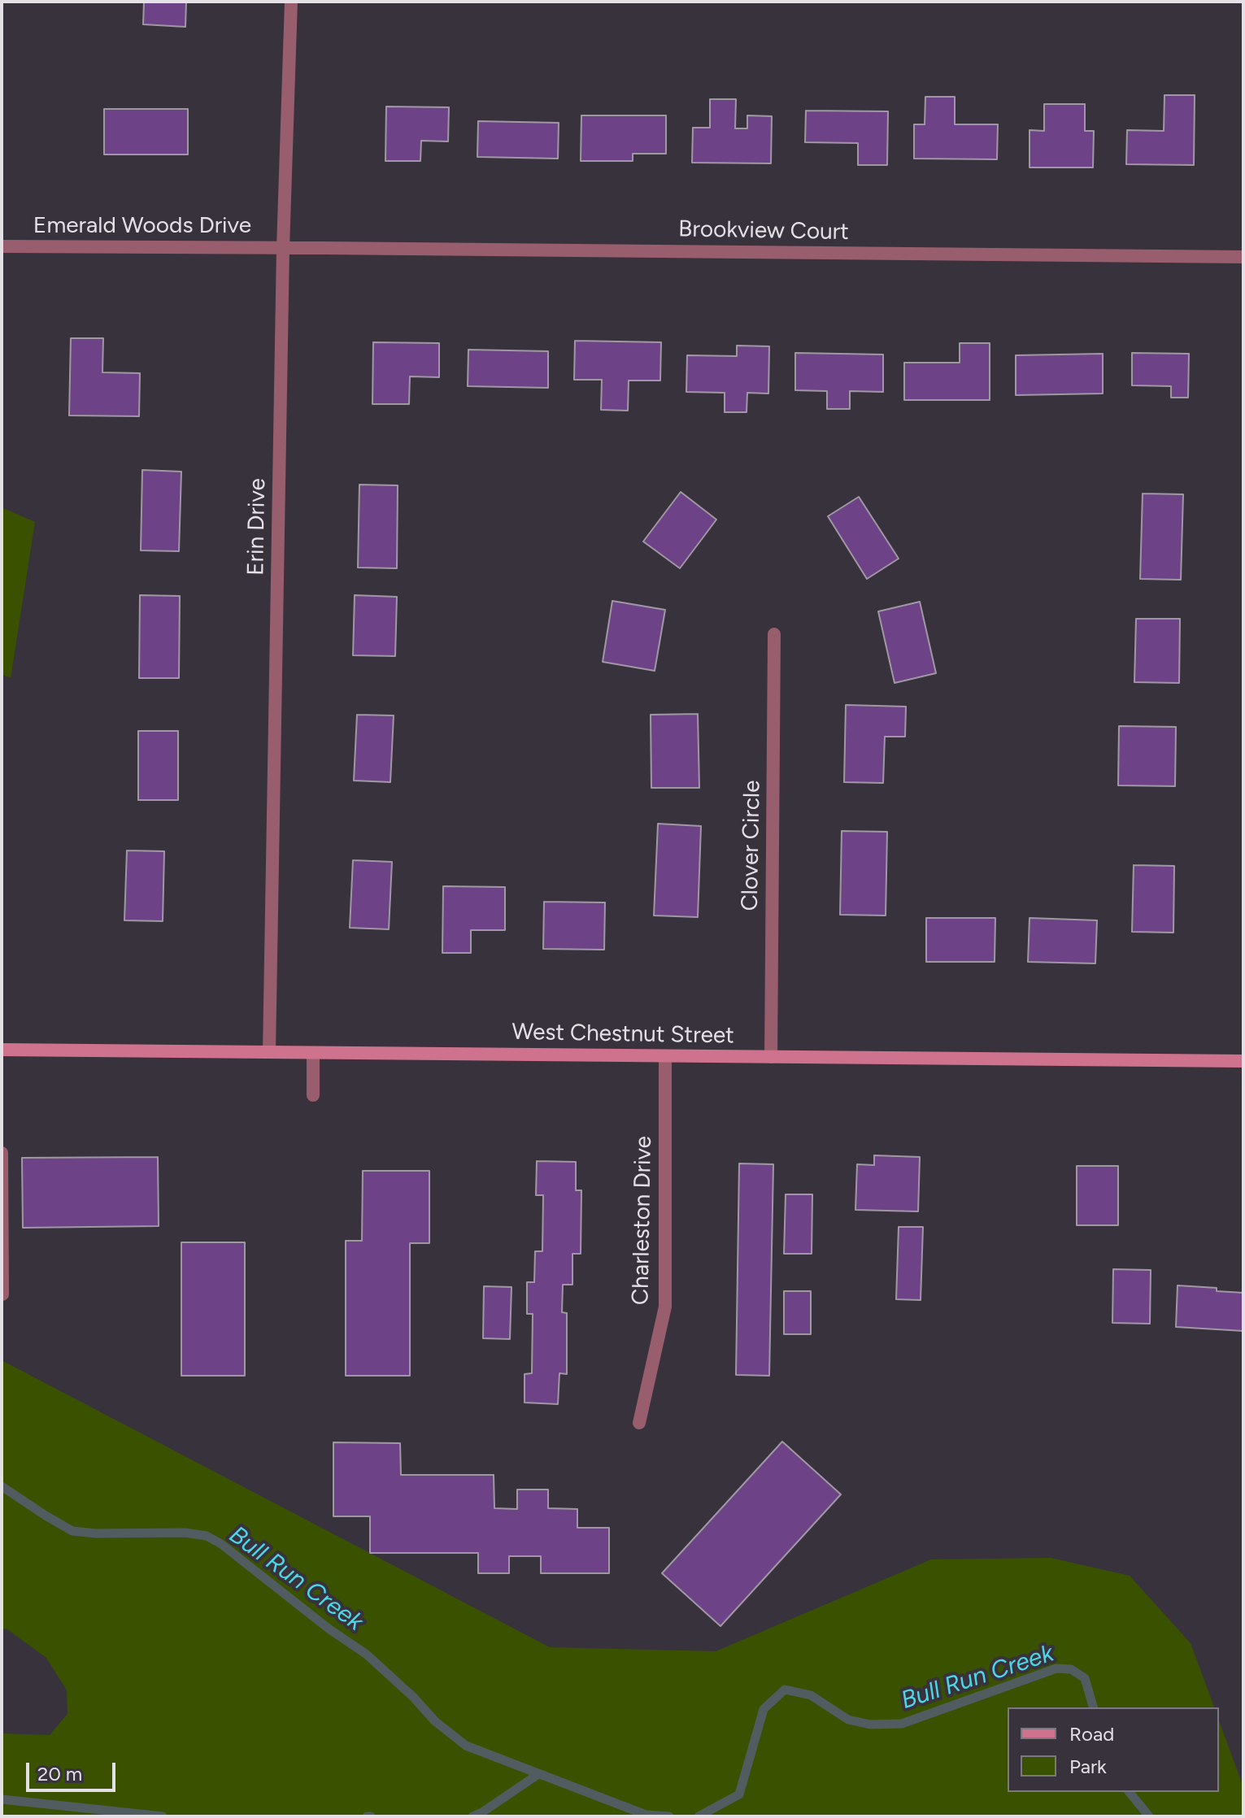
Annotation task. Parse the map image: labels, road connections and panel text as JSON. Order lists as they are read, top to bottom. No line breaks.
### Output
{"streets":{"main road":["West Chestnut Street"],"street":["Emerald Woods Drive","Brookview Court","Erin Drive","Clover Circle","Charleston Drive"]},"crossings":[["Emerald Woods Drive","Brookview Court"],["Emerald Woods Drive","Erin Drive"],["Brookview Court","Erin Drive"],["Erin Drive","West Chestnut Street"],["Clover Circle","West Chestnut Street"],["West Chestnut Street","Charleston Drive"]],"water":["Bull Run Creek"],"legend":["Road","Park"],"scale_bar":"20 m"}
